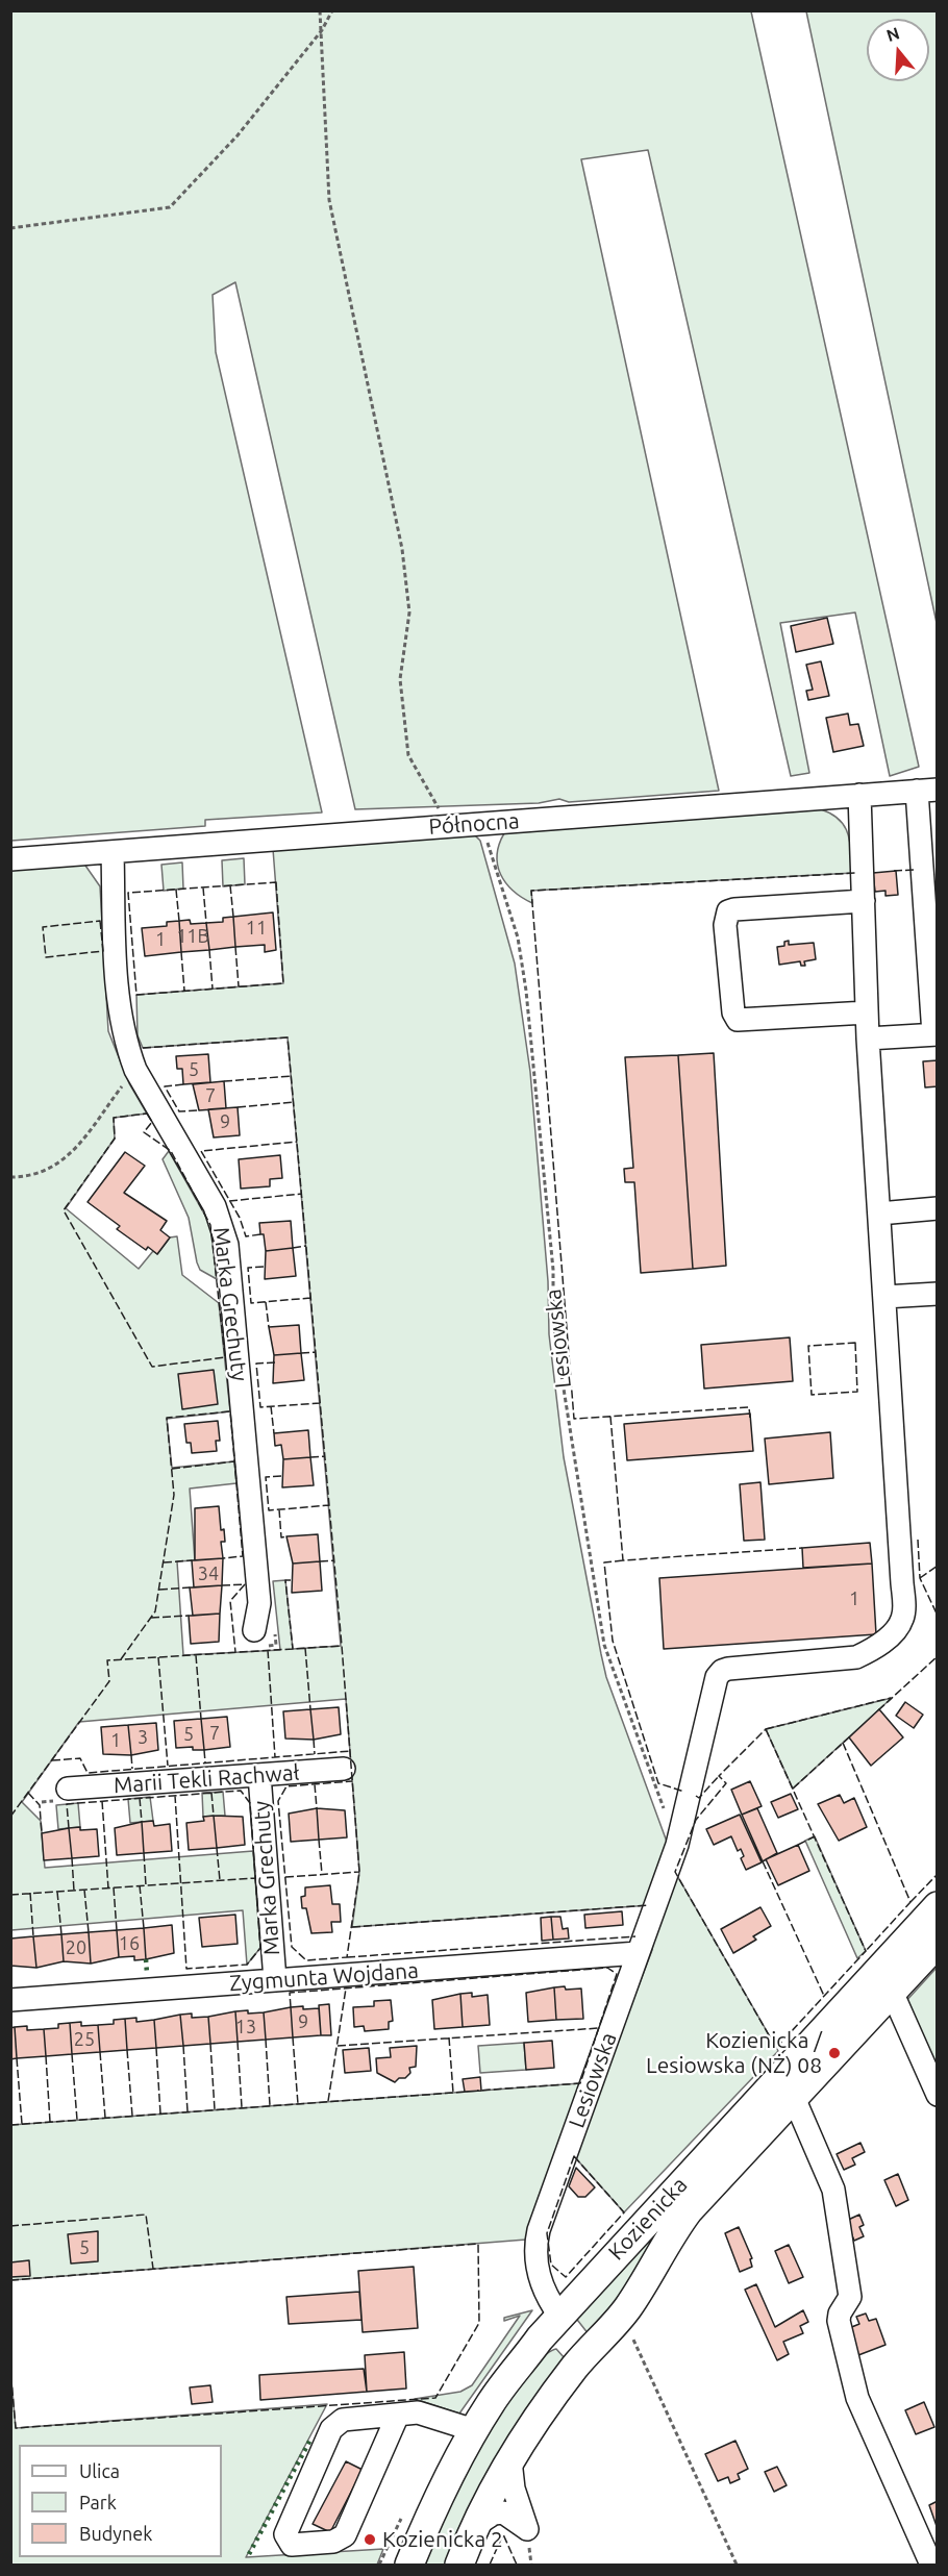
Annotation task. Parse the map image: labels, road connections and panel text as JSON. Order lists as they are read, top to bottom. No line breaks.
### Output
{"streets":{"main road":["Kozienicka"],"street":["Północna","Marka Grechuty","Lesiowska","Marii Tekli Rachwał","Zygmunta Wojdana"]},"crossings":[["Północna","Marka Grechuty"],["Północna","Lesiowska"],["Marka Grechuty","Marii Tekli Rachwał"],["Marka Grechuty","Zygmunta Wojdana"],["Lesiowska","Zygmunta Wojdana"],["Lesiowska","Kozienicka"]],"places":["Kozienicka / Lesiowska (NŻ) 08","Kozienicka 2"],"house_numbers":["11","11B","1","5","7","9","34","1","7","5","3","1","16","20","9","13","25","5"],"legend":["Ulica","Park","Budynek"],"north":"top"}
